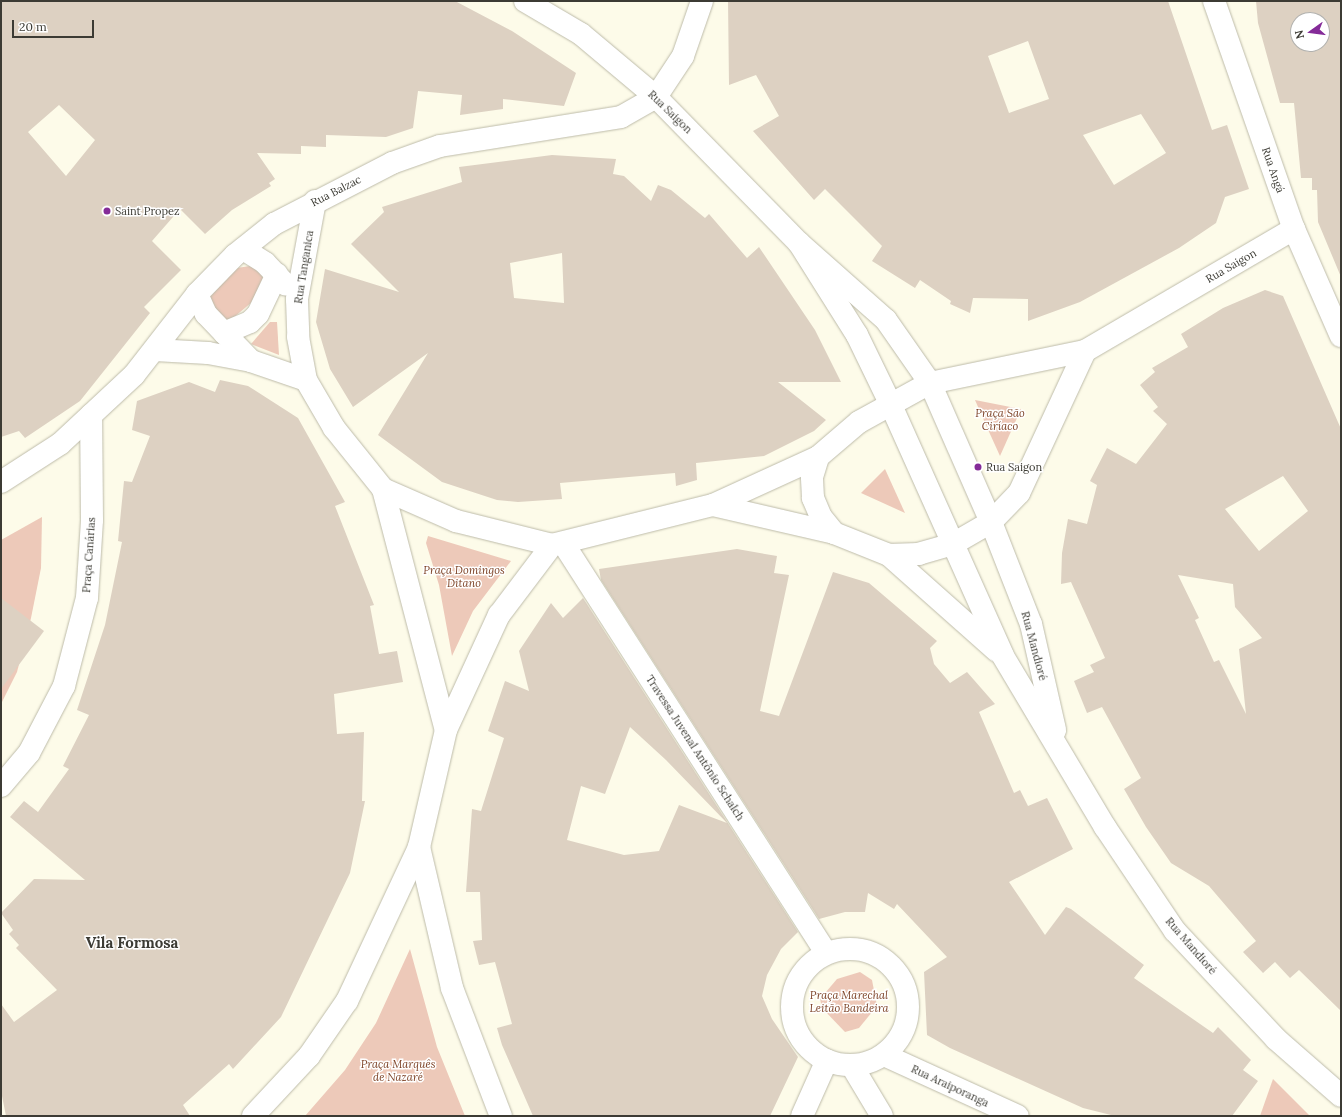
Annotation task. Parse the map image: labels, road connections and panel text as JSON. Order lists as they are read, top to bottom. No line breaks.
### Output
{"streets":{"street":["Rua Saigon","Rua Angá","Rua Balzac","Rua Tanganica","Praça Canárias","Rua Mandioré","Travessa Juvenal Antônio Schalch","Rua Araiporanga"]},"crossings":[["Rua Saigon","Rua Angá"],["Rua Saigon","Rua Balzac"],["Rua Balzac","Rua Tanganica"],["Rua Balzac","Praça Canárias"],["Travessa Juvenal Antônio Schalch","Rua Araiporanga"]],"districts":["Vila Formosa"],"parks":["Praça São Ciríaco","Praça Domingos Ditano","Praça Marechal Leitão Bandeira","Praça Marquês de Nazaré"],"places":["Saint Propez","Rua Saigon"],"scale_bar":"20 m","north":"left"}
